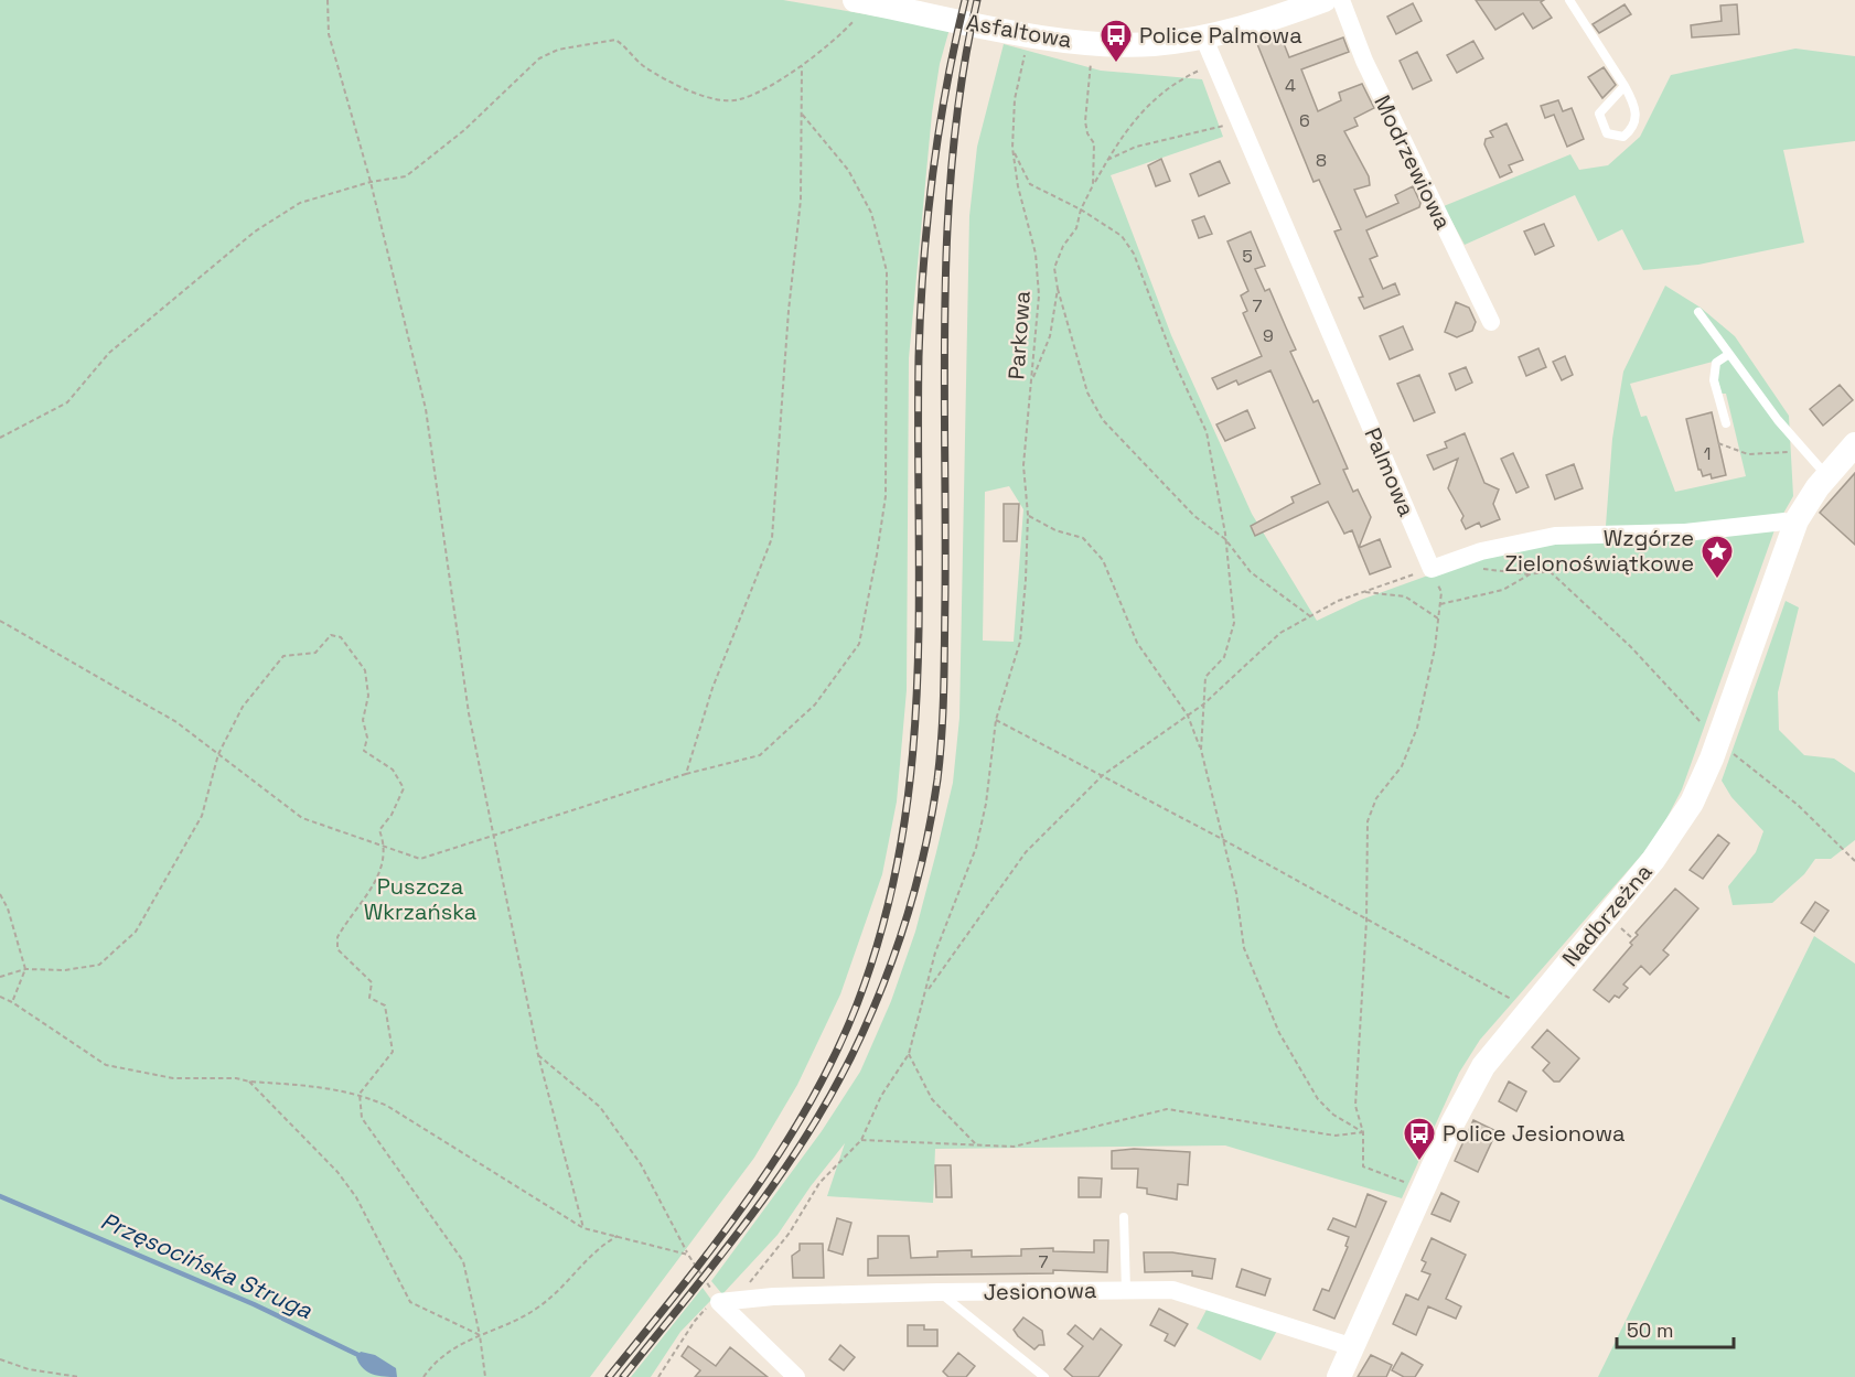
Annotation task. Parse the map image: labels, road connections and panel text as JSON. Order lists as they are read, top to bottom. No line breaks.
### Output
{"streets":{"street":["Asfaltowa","Modrzewiowa","Palmowa","Nadbrzeżna","Jesionowa"],"path":["Parkowa"]},"crossings":[["Asfaltowa","Parkowa"],["Asfaltowa","Palmowa"],["Nadbrzeżna","Jesionowa"]],"water":["Przęsocińska Struga"],"parks":["Puszcza Wkrzańska"],"places":{"bus stop":["Police Palmowa","Police Jesionowa"],"place":["Wzgórze Zielonoświątkowe"]},"house_numbers":["4","6","8","5","7","9","1","7"],"scale_bar":"50 m"}
